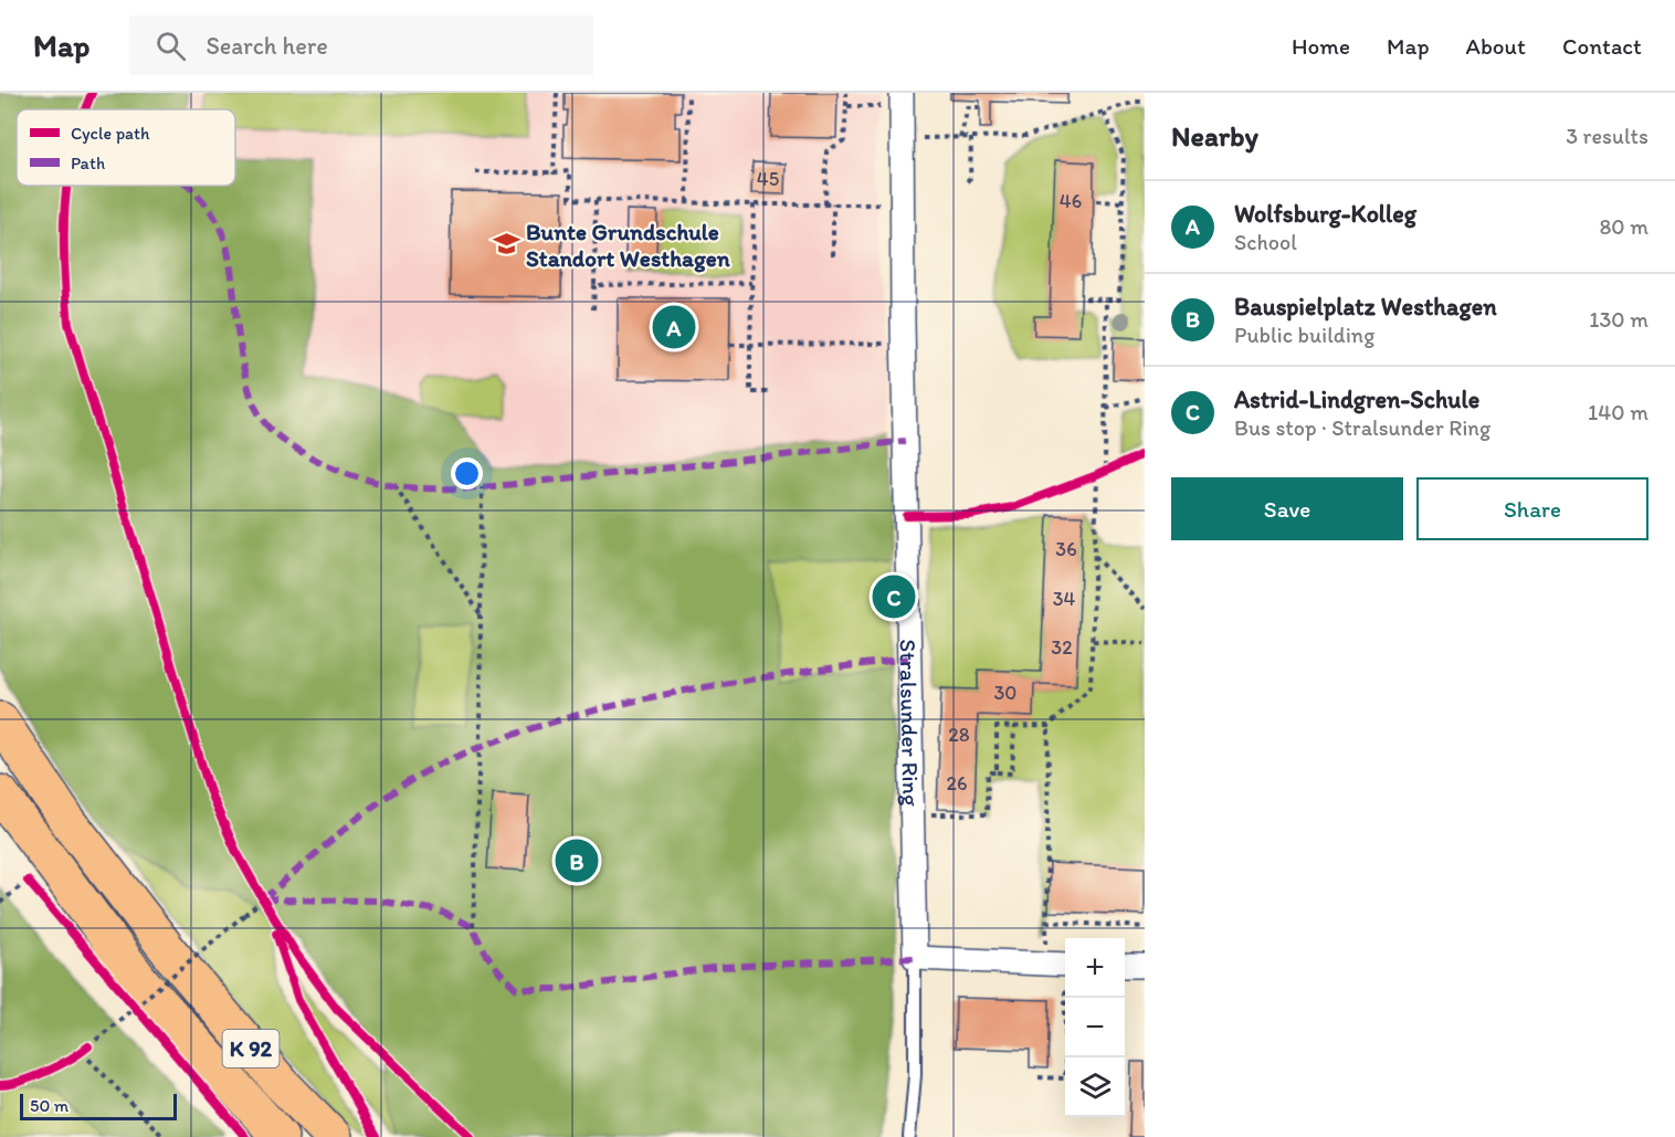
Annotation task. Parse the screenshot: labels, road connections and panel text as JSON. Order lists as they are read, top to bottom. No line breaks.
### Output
{"streets":{"highway":["K 92"],"street":["Stralsunder Ring"]},"places":{"school or university":["Bunte Grundschule Standort Westhagen"]},"house_numbers":["45","46","36","34","32","30","28","26"],"legend":["Cycle path","Path"],"scale_bar":"50 m","page":{"header":"Map","search":"Search here","nav":["Home","Map","About","Contact"],"heading":["Nearby","3 results"],"list":[{"mark":"A","name":"Wolfsburg-Kolleg","note":"School","value":"80 m"},{"mark":"B","name":"Bauspielplatz Westhagen","note":"Public building","value":"130 m"},{"mark":"C","name":"Astrid-Lindgren-Schule","note":"Bus stop · Stralsunder Ring","value":"140 m"}],"pins":["A","C","B"],"buttons":["Save","Share"],"map_buttons":["+","−"],"scale":"50 m"}}
